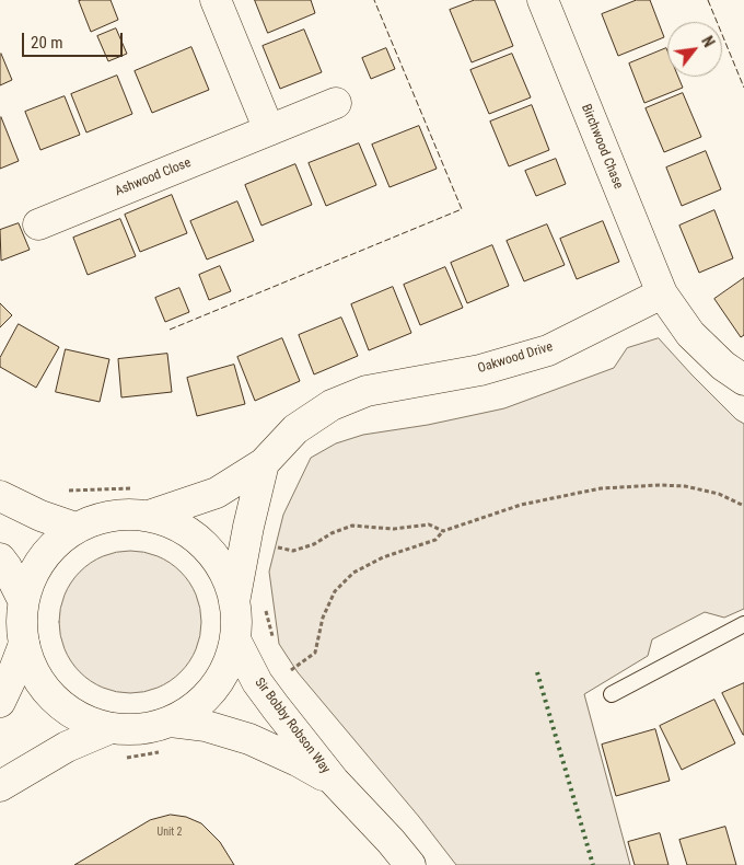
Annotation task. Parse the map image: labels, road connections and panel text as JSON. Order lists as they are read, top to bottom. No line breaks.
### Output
{"streets":{"street":["Birchwood Chase","Ashwood Close","Oakwood Drive","Sir Bobby Robson Way"]},"crossings":[["Birchwood Chase","Oakwood Drive"]],"house_numbers":["Unit 2"],"scale_bar":"20 m","north":"top right"}
